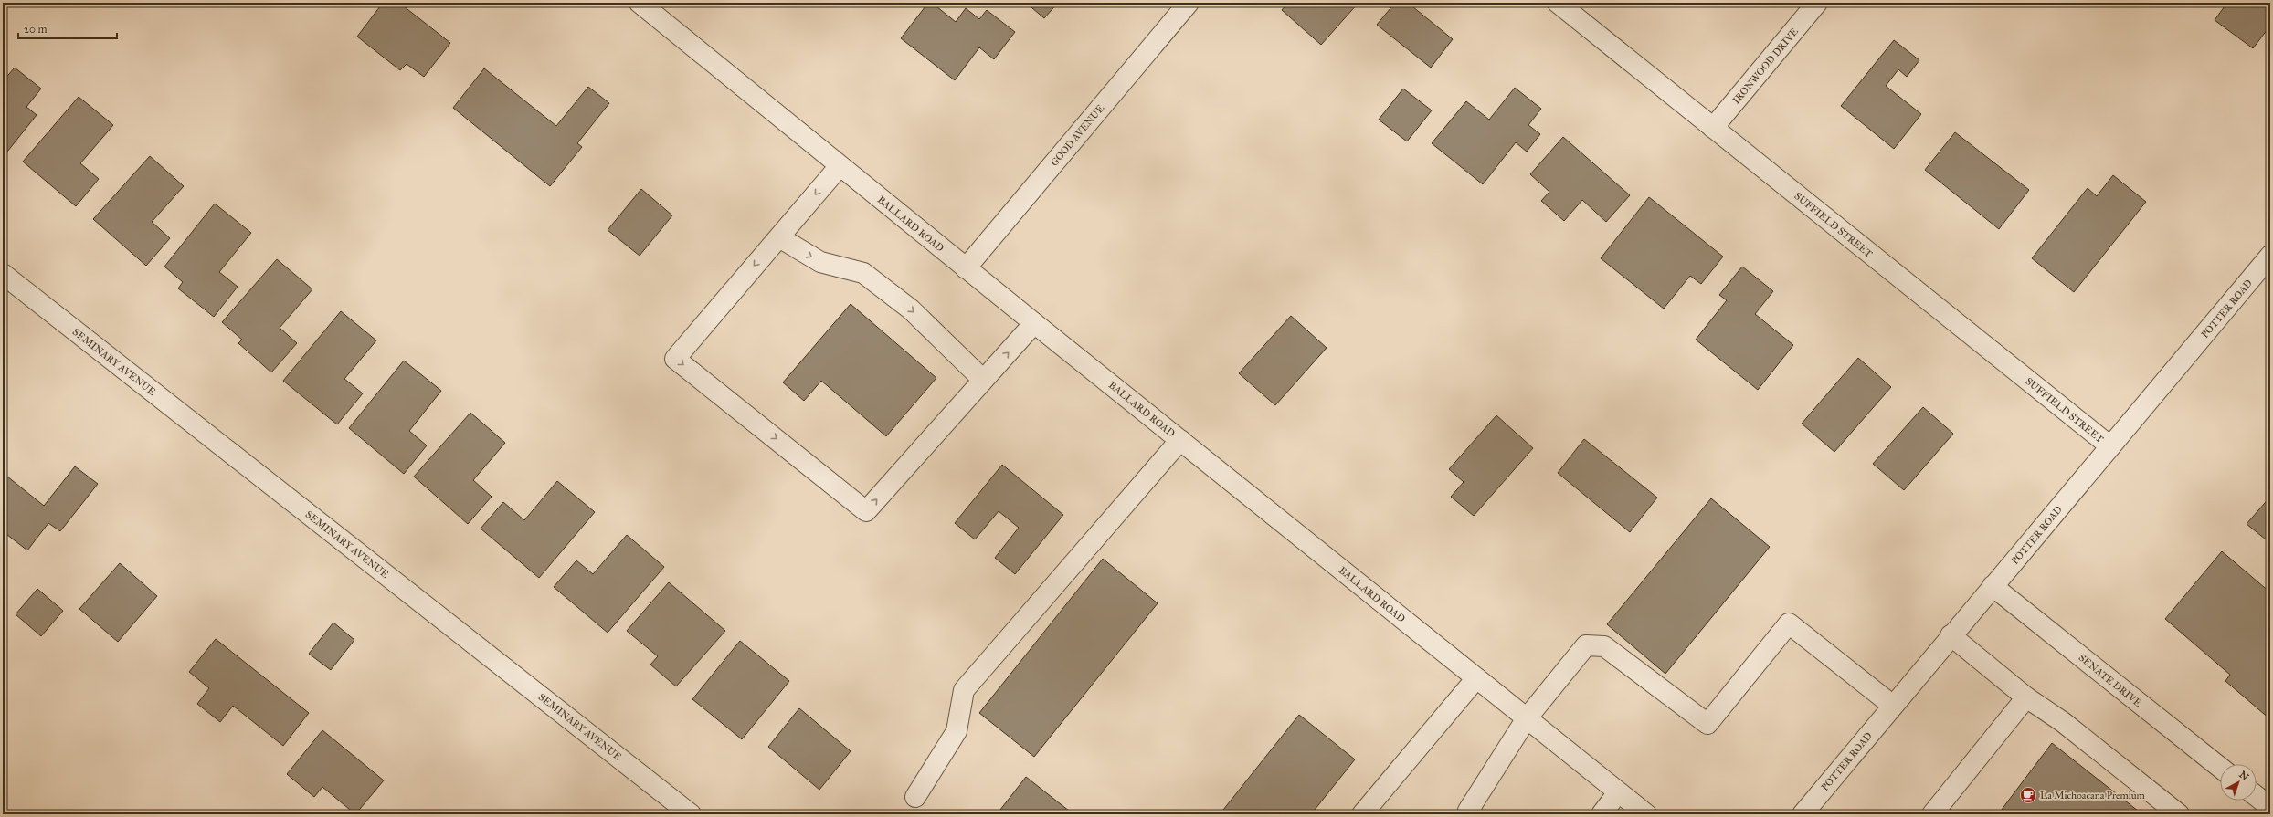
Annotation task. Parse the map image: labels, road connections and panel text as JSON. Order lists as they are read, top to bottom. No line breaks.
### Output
{"streets":{"street":["IRONWOOD DRIVE","GOOD AVENUE","BALLARD ROAD","SUFFIELD STREET","POTTER ROAD","SEMINARY AVENUE","SENATE DRIVE"]},"crossings":[["IRONWOOD DRIVE","SUFFIELD STREET"],["GOOD AVENUE","BALLARD ROAD"],["SUFFIELD STREET","POTTER ROAD"],["POTTER ROAD","SENATE DRIVE"]],"places":{"cafe":["La Michoacana Premium"]},"scale_bar":"20 m","north":"top right"}
